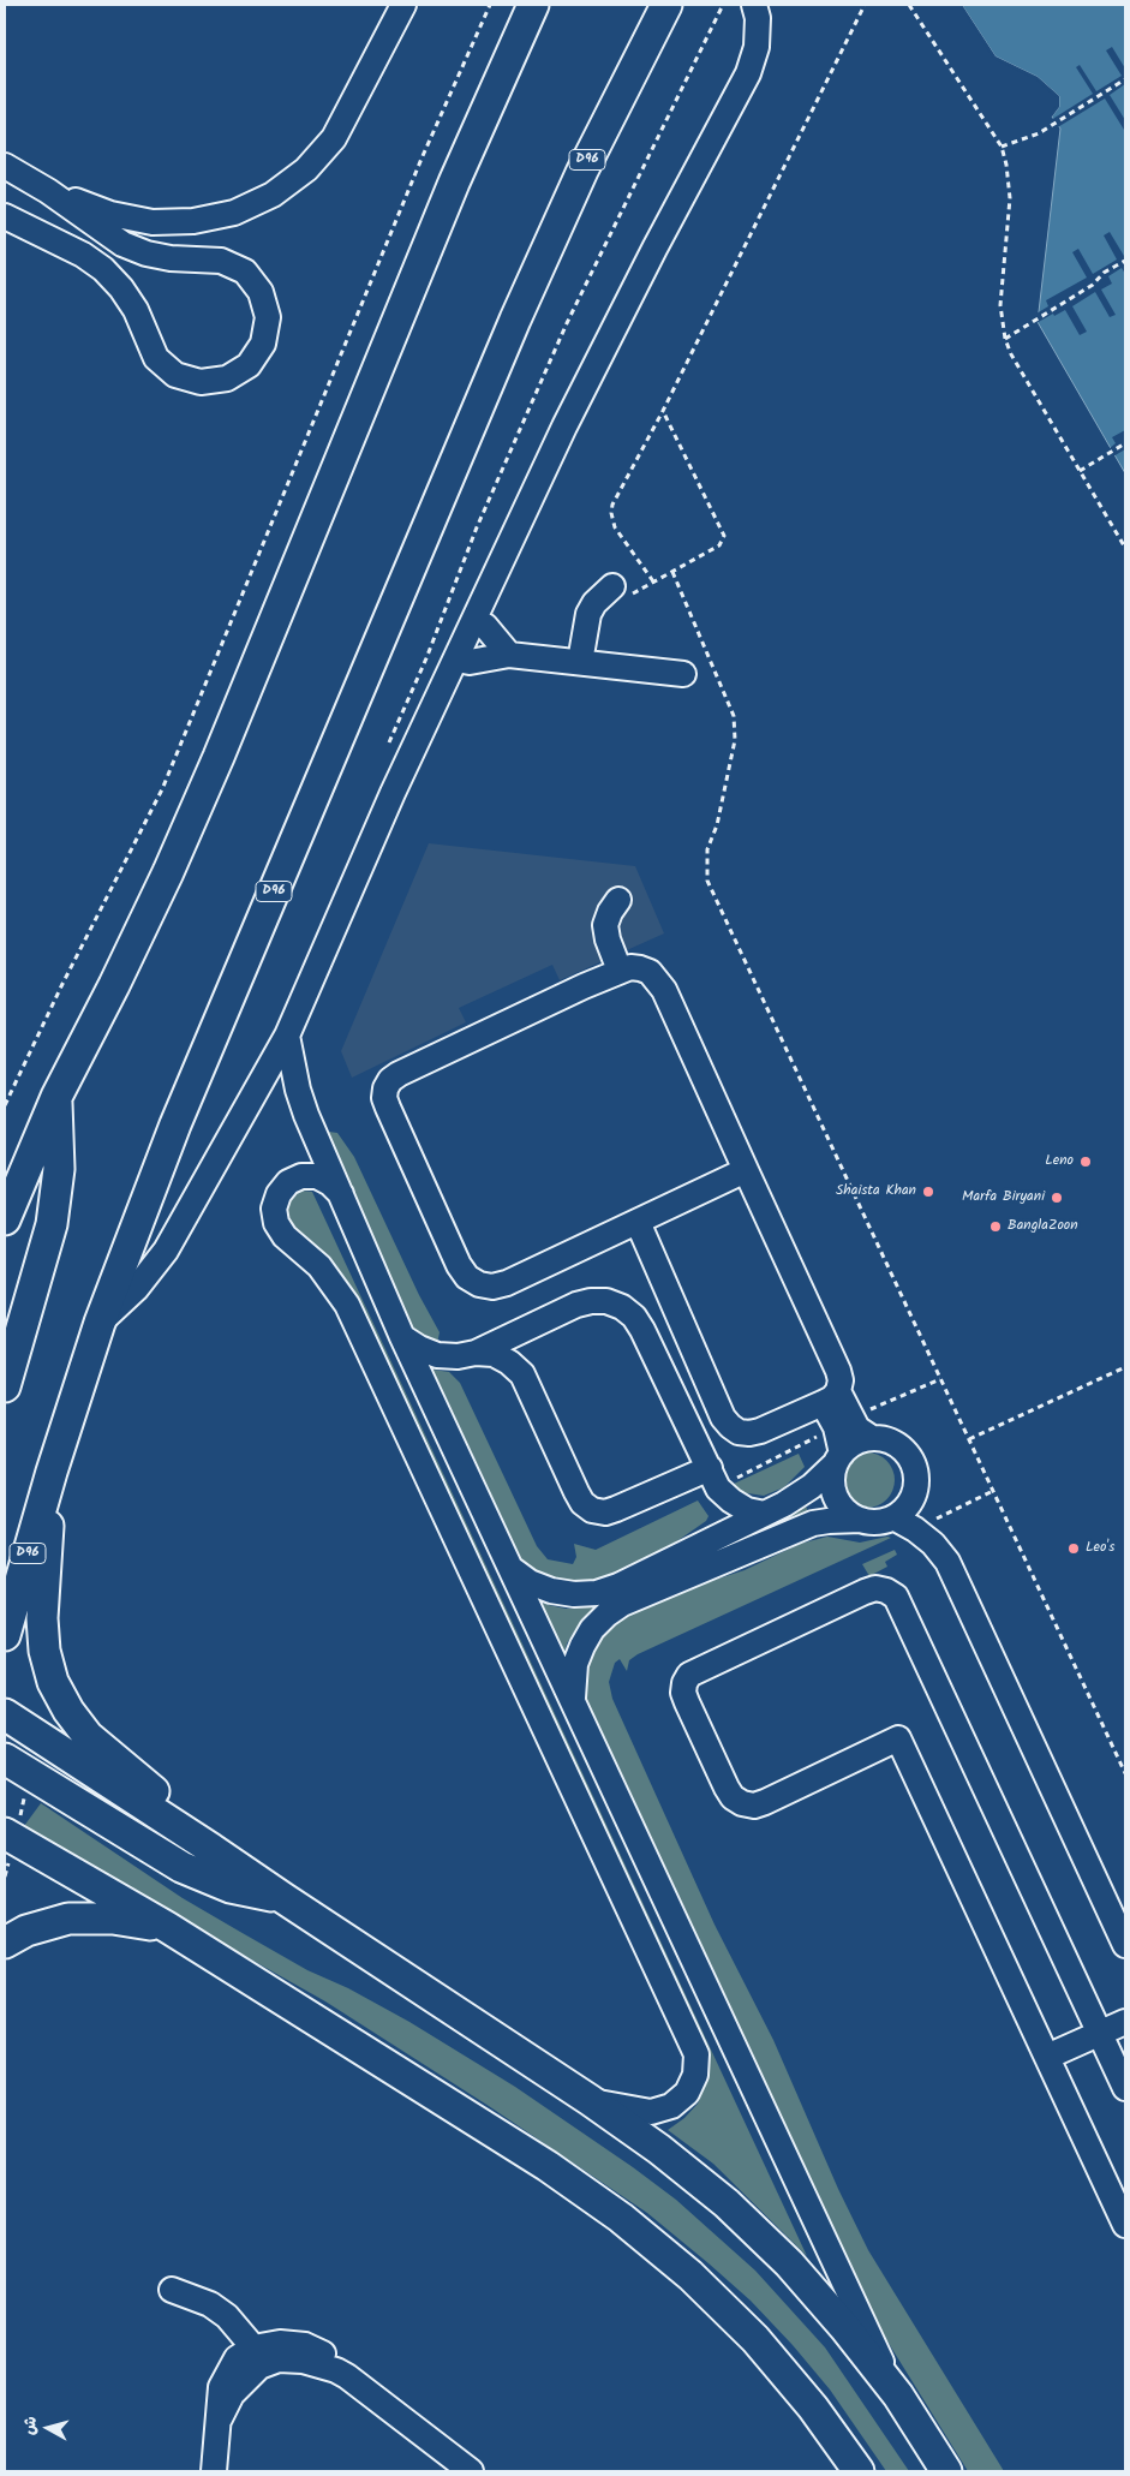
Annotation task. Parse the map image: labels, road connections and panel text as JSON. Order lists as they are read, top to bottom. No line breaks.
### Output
{"streets":{"main road":["D96"]},"places":["Leno","Shaista Khan","Marfa Biryani","BanglaZoon","Leo's"],"north":"left"}
